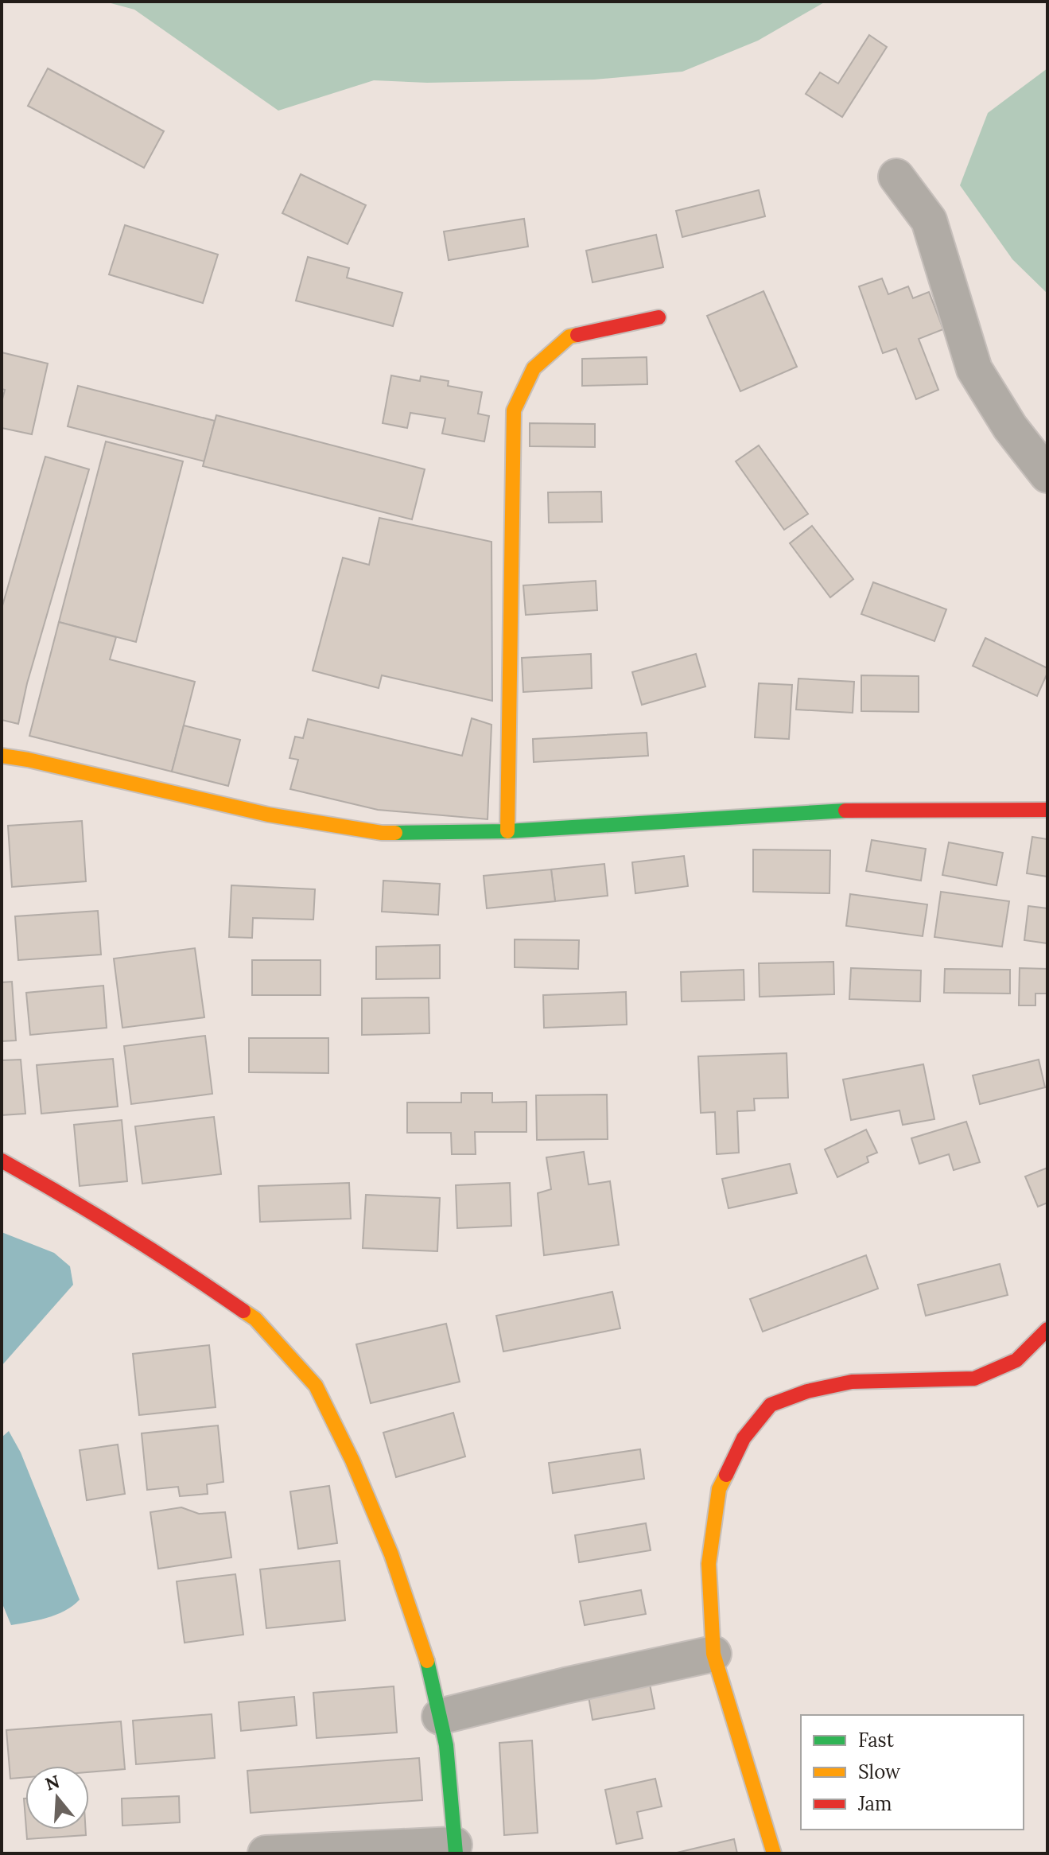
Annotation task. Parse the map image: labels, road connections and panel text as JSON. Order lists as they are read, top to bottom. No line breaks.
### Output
{"legend":["Fast","Slow","Jam"],"north":"top"}
